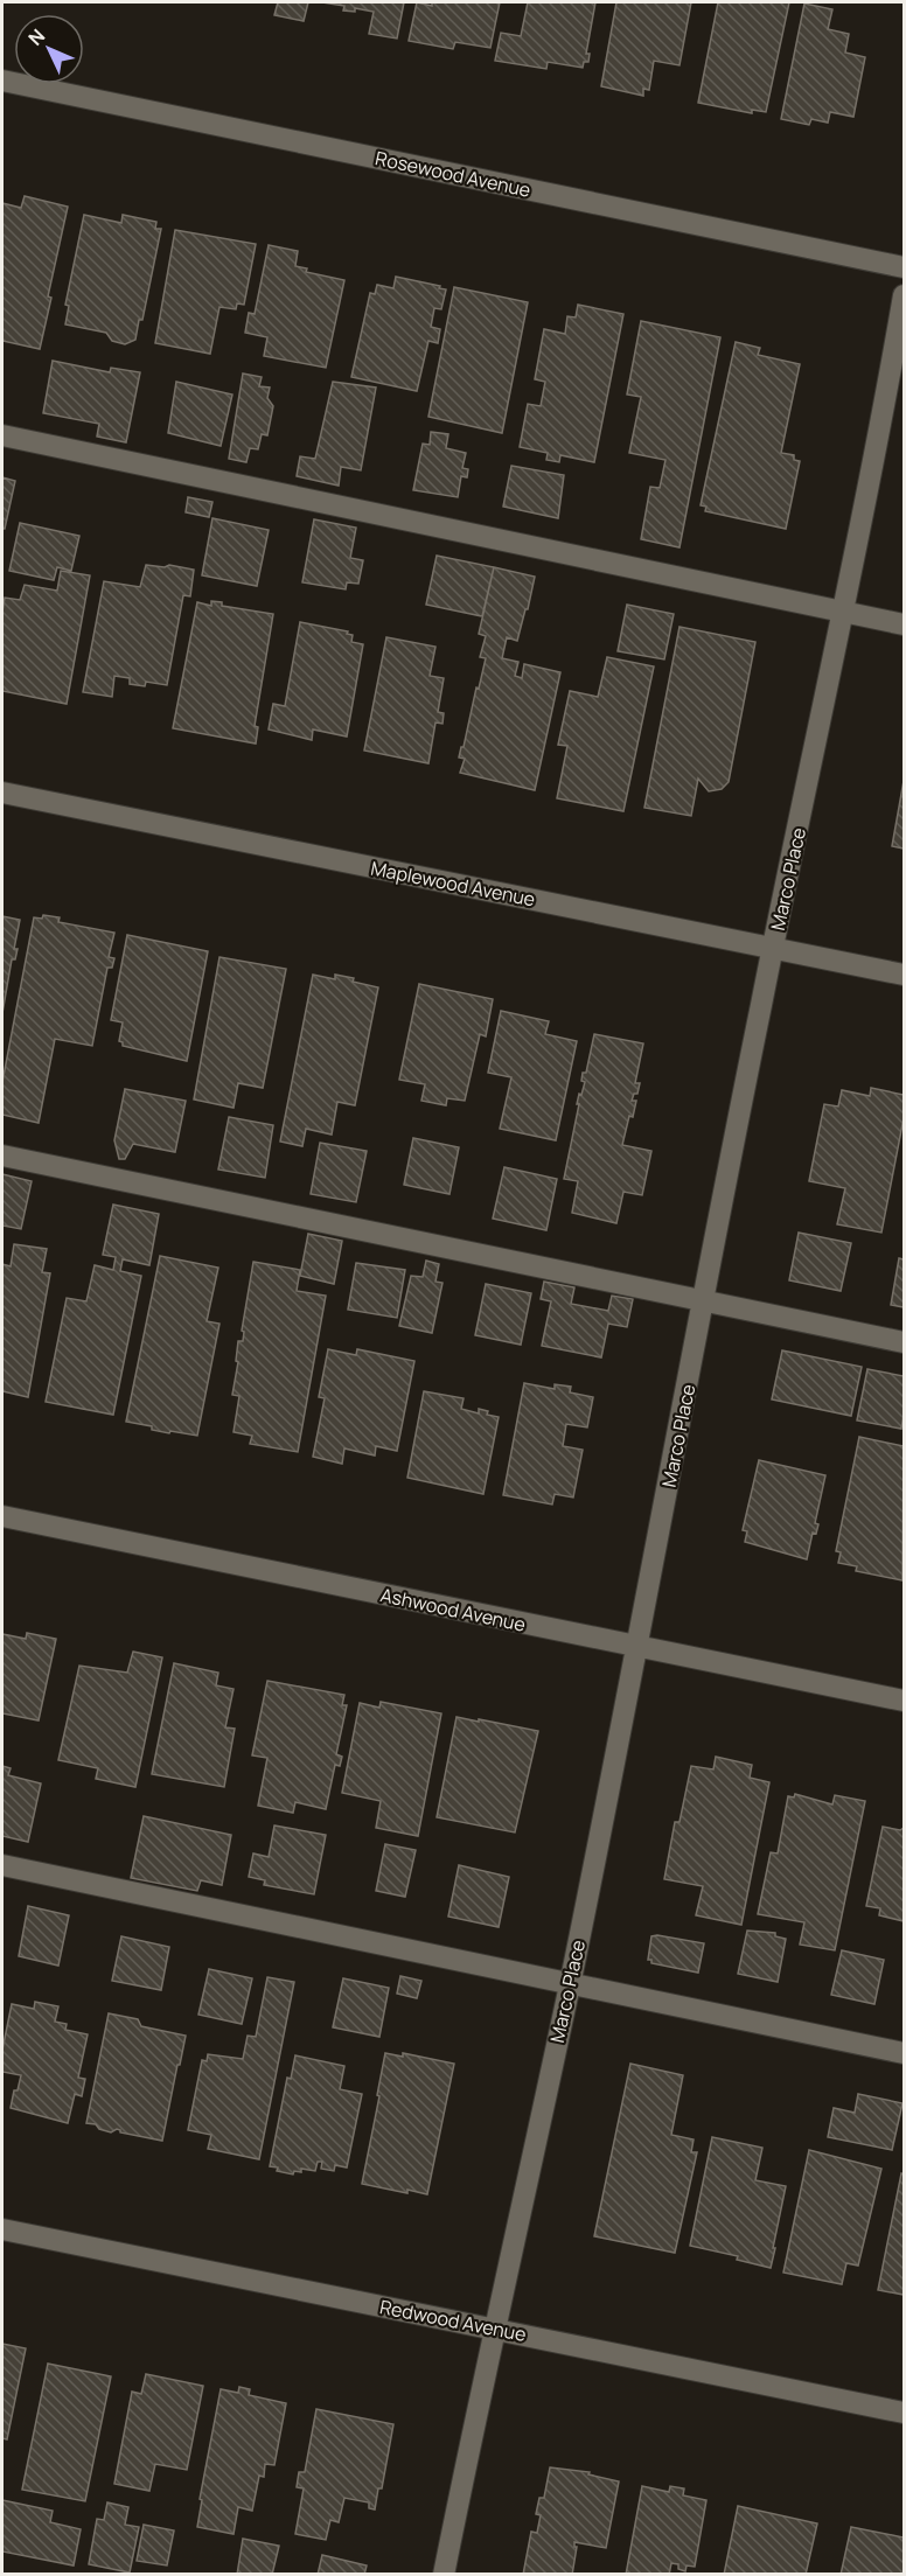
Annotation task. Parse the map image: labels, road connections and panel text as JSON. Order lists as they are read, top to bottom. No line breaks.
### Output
{"streets":{"street":["Rosewood Avenue","Marco Place","Maplewood Avenue","Ashwood Avenue","Redwood Avenue"]},"crossings":[["Marco Place","Maplewood Avenue"],["Marco Place","Ashwood Avenue"],["Marco Place","Redwood Avenue"]],"north":"top left"}
